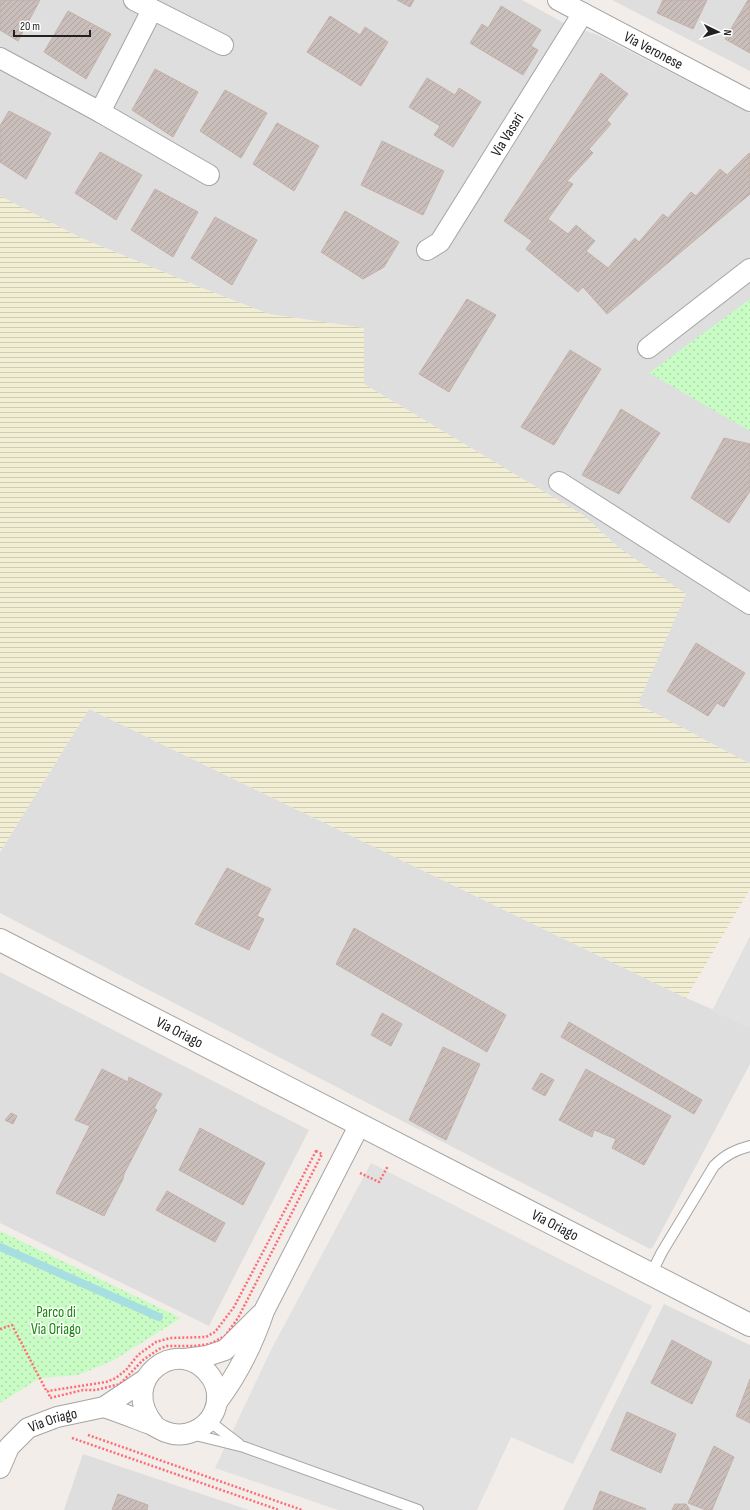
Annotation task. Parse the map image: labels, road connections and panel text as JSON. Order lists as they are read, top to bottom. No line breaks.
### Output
{"streets":{"street":["Via Veronese","Via Vasari","Via Oriago"]},"crossings":[["Via Veronese","Via Vasari"]],"parks":["Parco di Via Oriago"],"scale_bar":"20 m","north":"right"}
